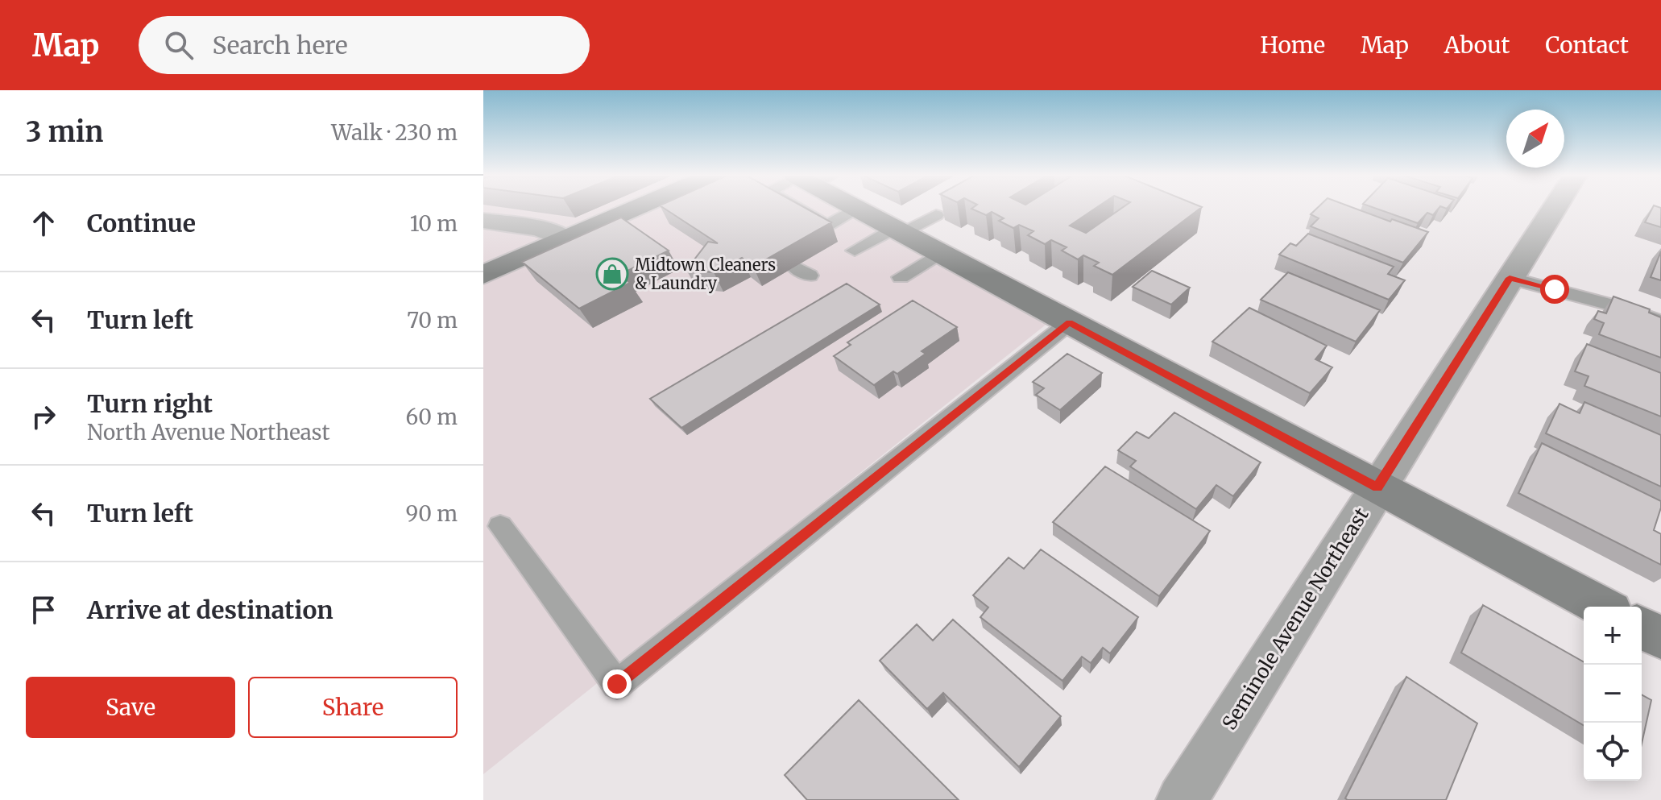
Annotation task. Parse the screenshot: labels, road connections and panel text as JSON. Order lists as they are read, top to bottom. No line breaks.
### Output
{"streets":{"street":["Seminole Avenue Northeast"]},"places":{"shop":["Midtown Cleaners & Laundry"]},"north":"top right","page":{"header":"Map","search":"Search here","nav":["Home","Map","About","Contact"],"heading":["3 min","Walk · 230 m"],"list":[["Continue","10 m"],["Turn left","70 m"],["Turn right","North Avenue Northeast","60 m"],["Turn left","90 m"],"Arrive at destination"],"map_buttons":["+","−"],"buttons":["Save","Share"]}}
